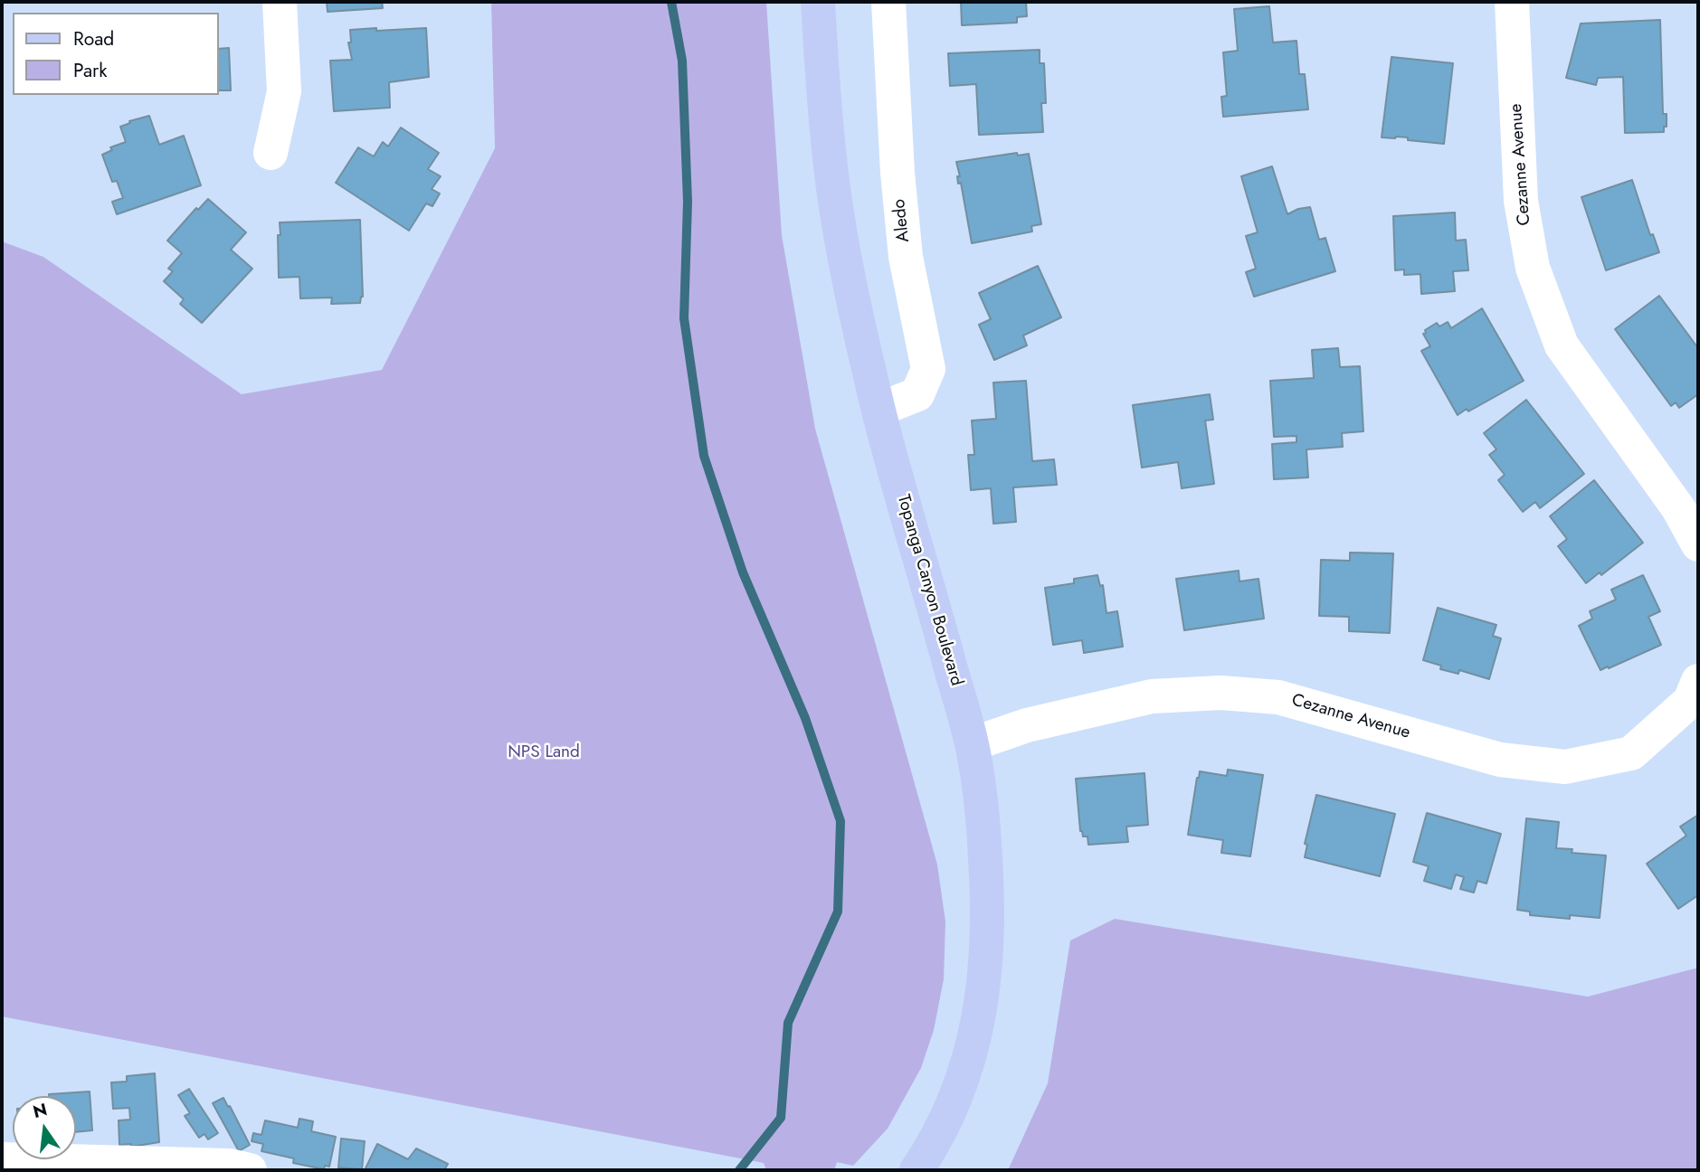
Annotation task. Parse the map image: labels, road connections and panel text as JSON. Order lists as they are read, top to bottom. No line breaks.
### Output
{"streets":{"main road":["Topanga Canyon Boulevard"],"street":["Cezanne Avenue","Aledo"]},"crossings":[["Cezanne Avenue","Topanga Canyon Boulevard"],["Aledo","Topanga Canyon Boulevard"]],"parks":["NPS Land"],"legend":["Road","Park"],"north":"top"}
